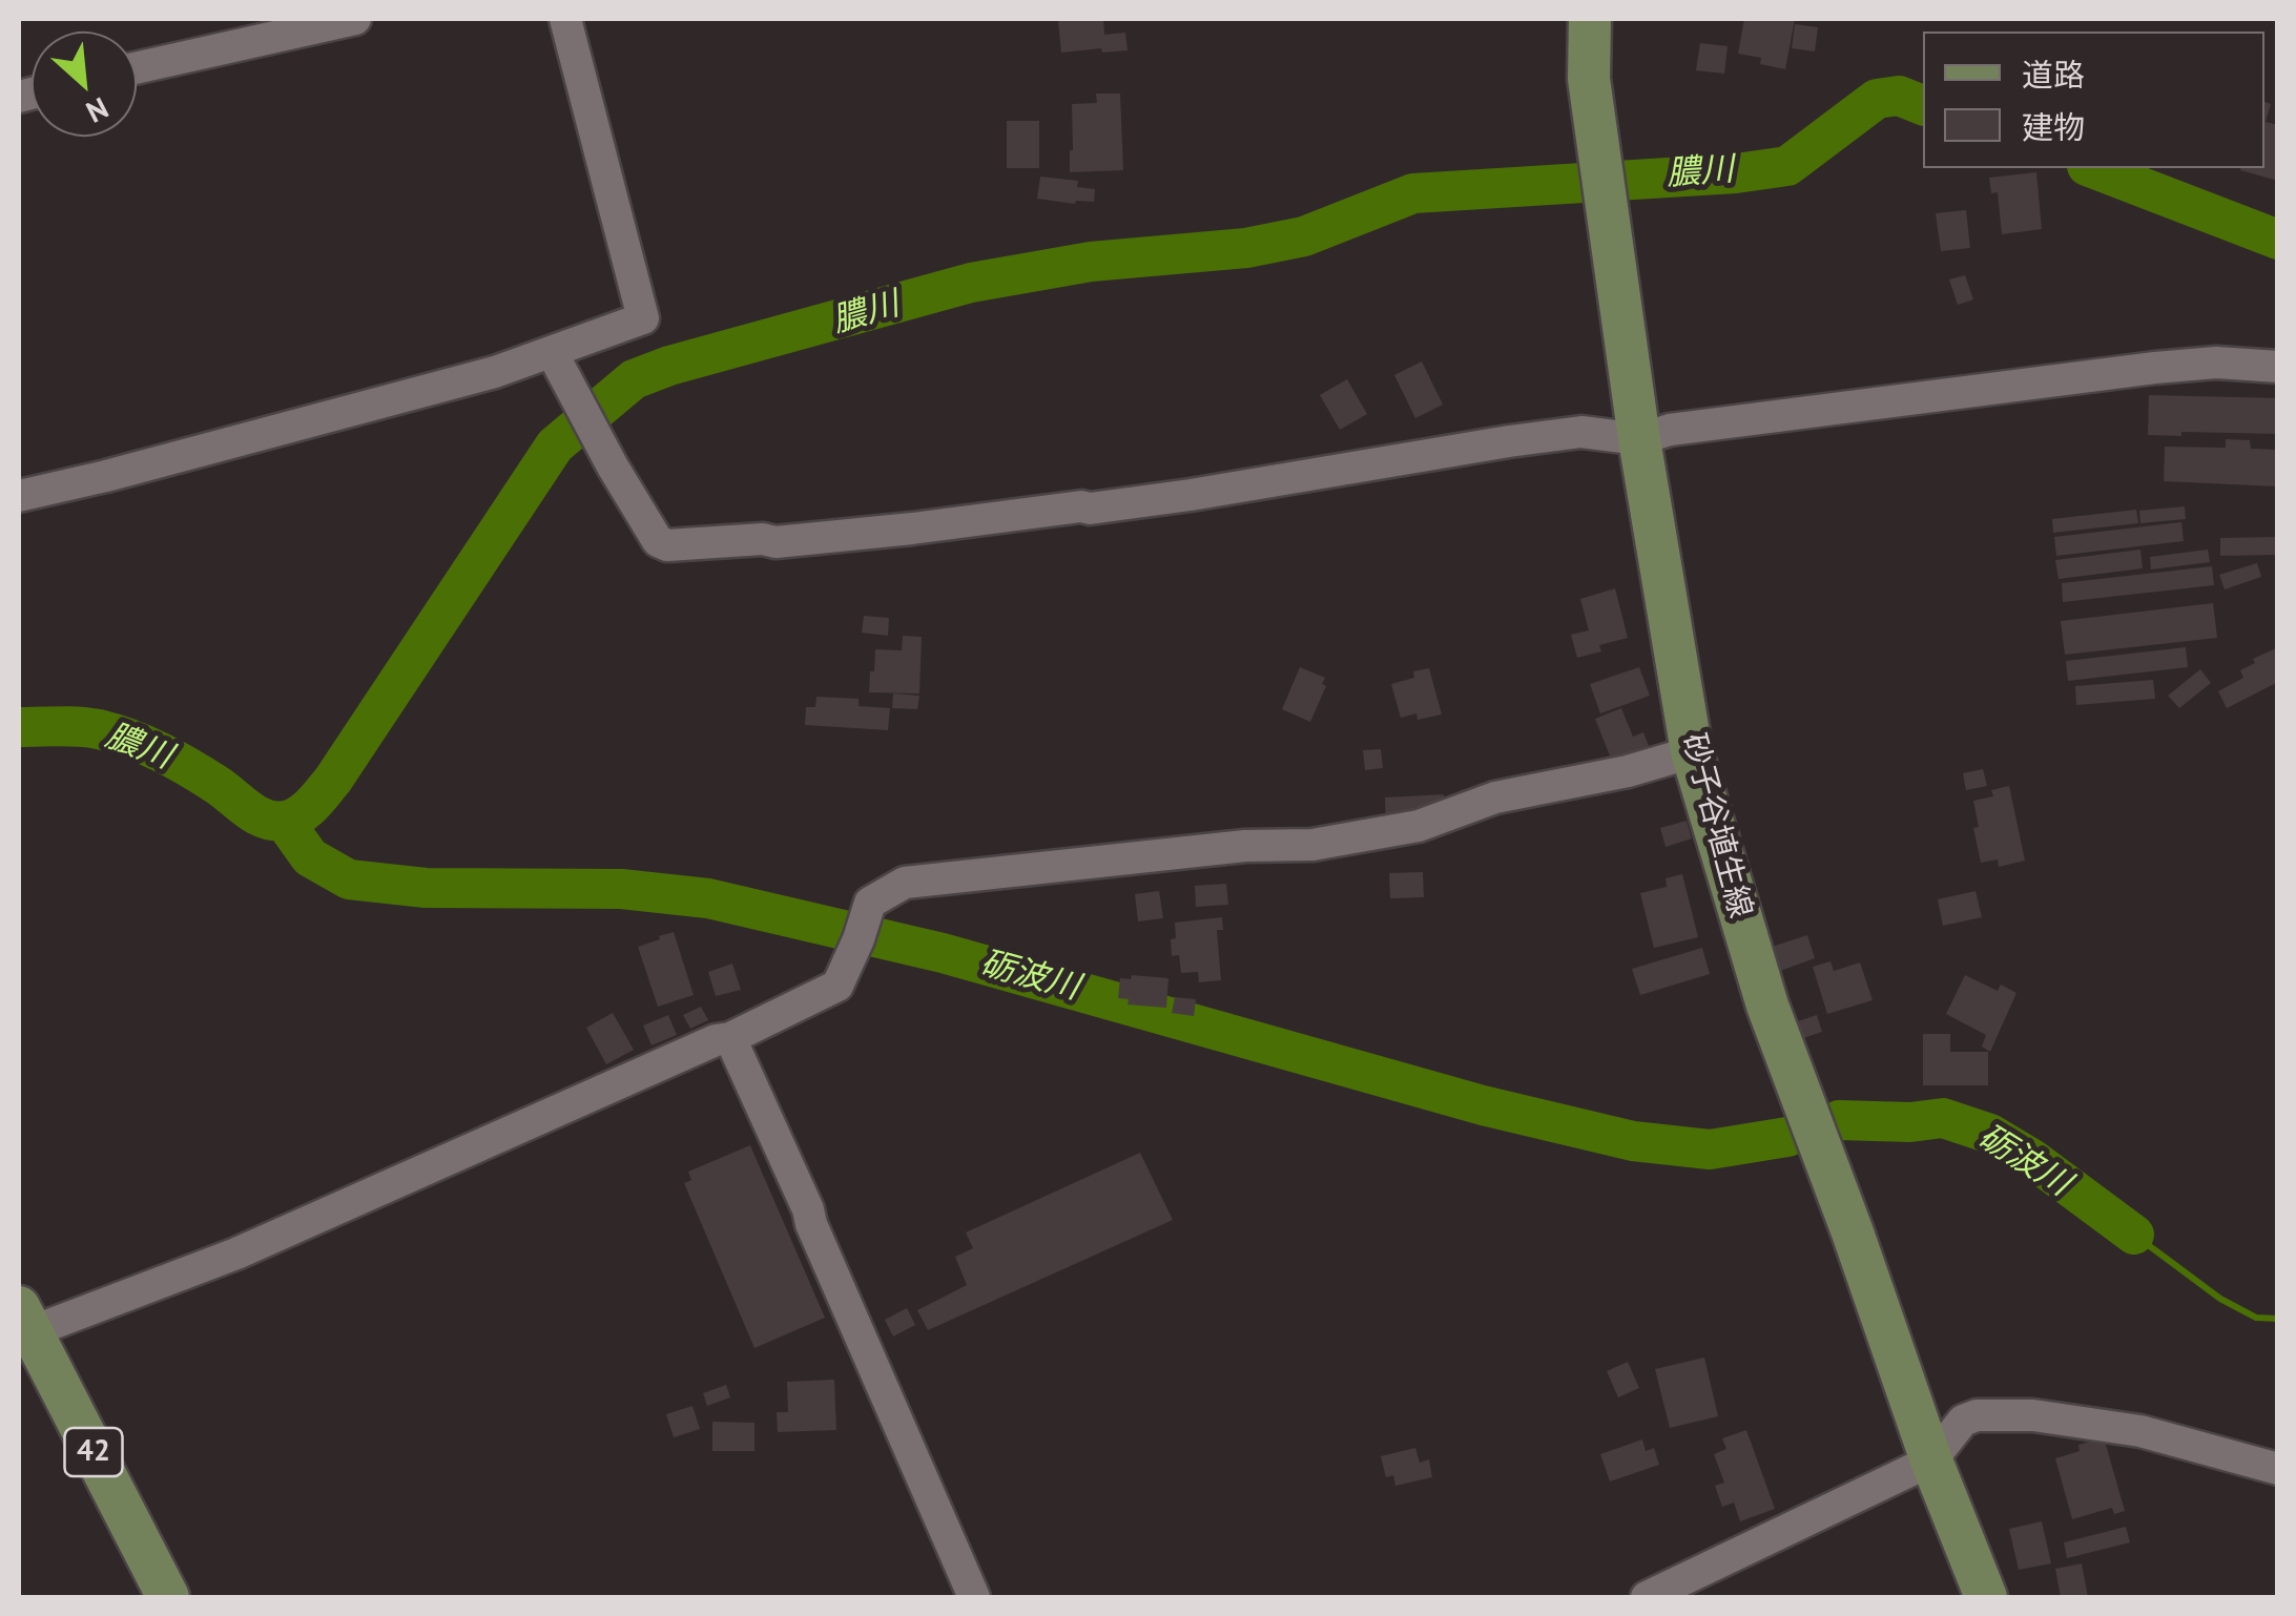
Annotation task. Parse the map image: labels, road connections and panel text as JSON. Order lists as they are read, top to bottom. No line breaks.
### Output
{"streets":{"main road":["砂子谷埴生線","42"]},"water":["膿川","砺波川"],"legend":["道路","建物"],"north":"bottom right"}
